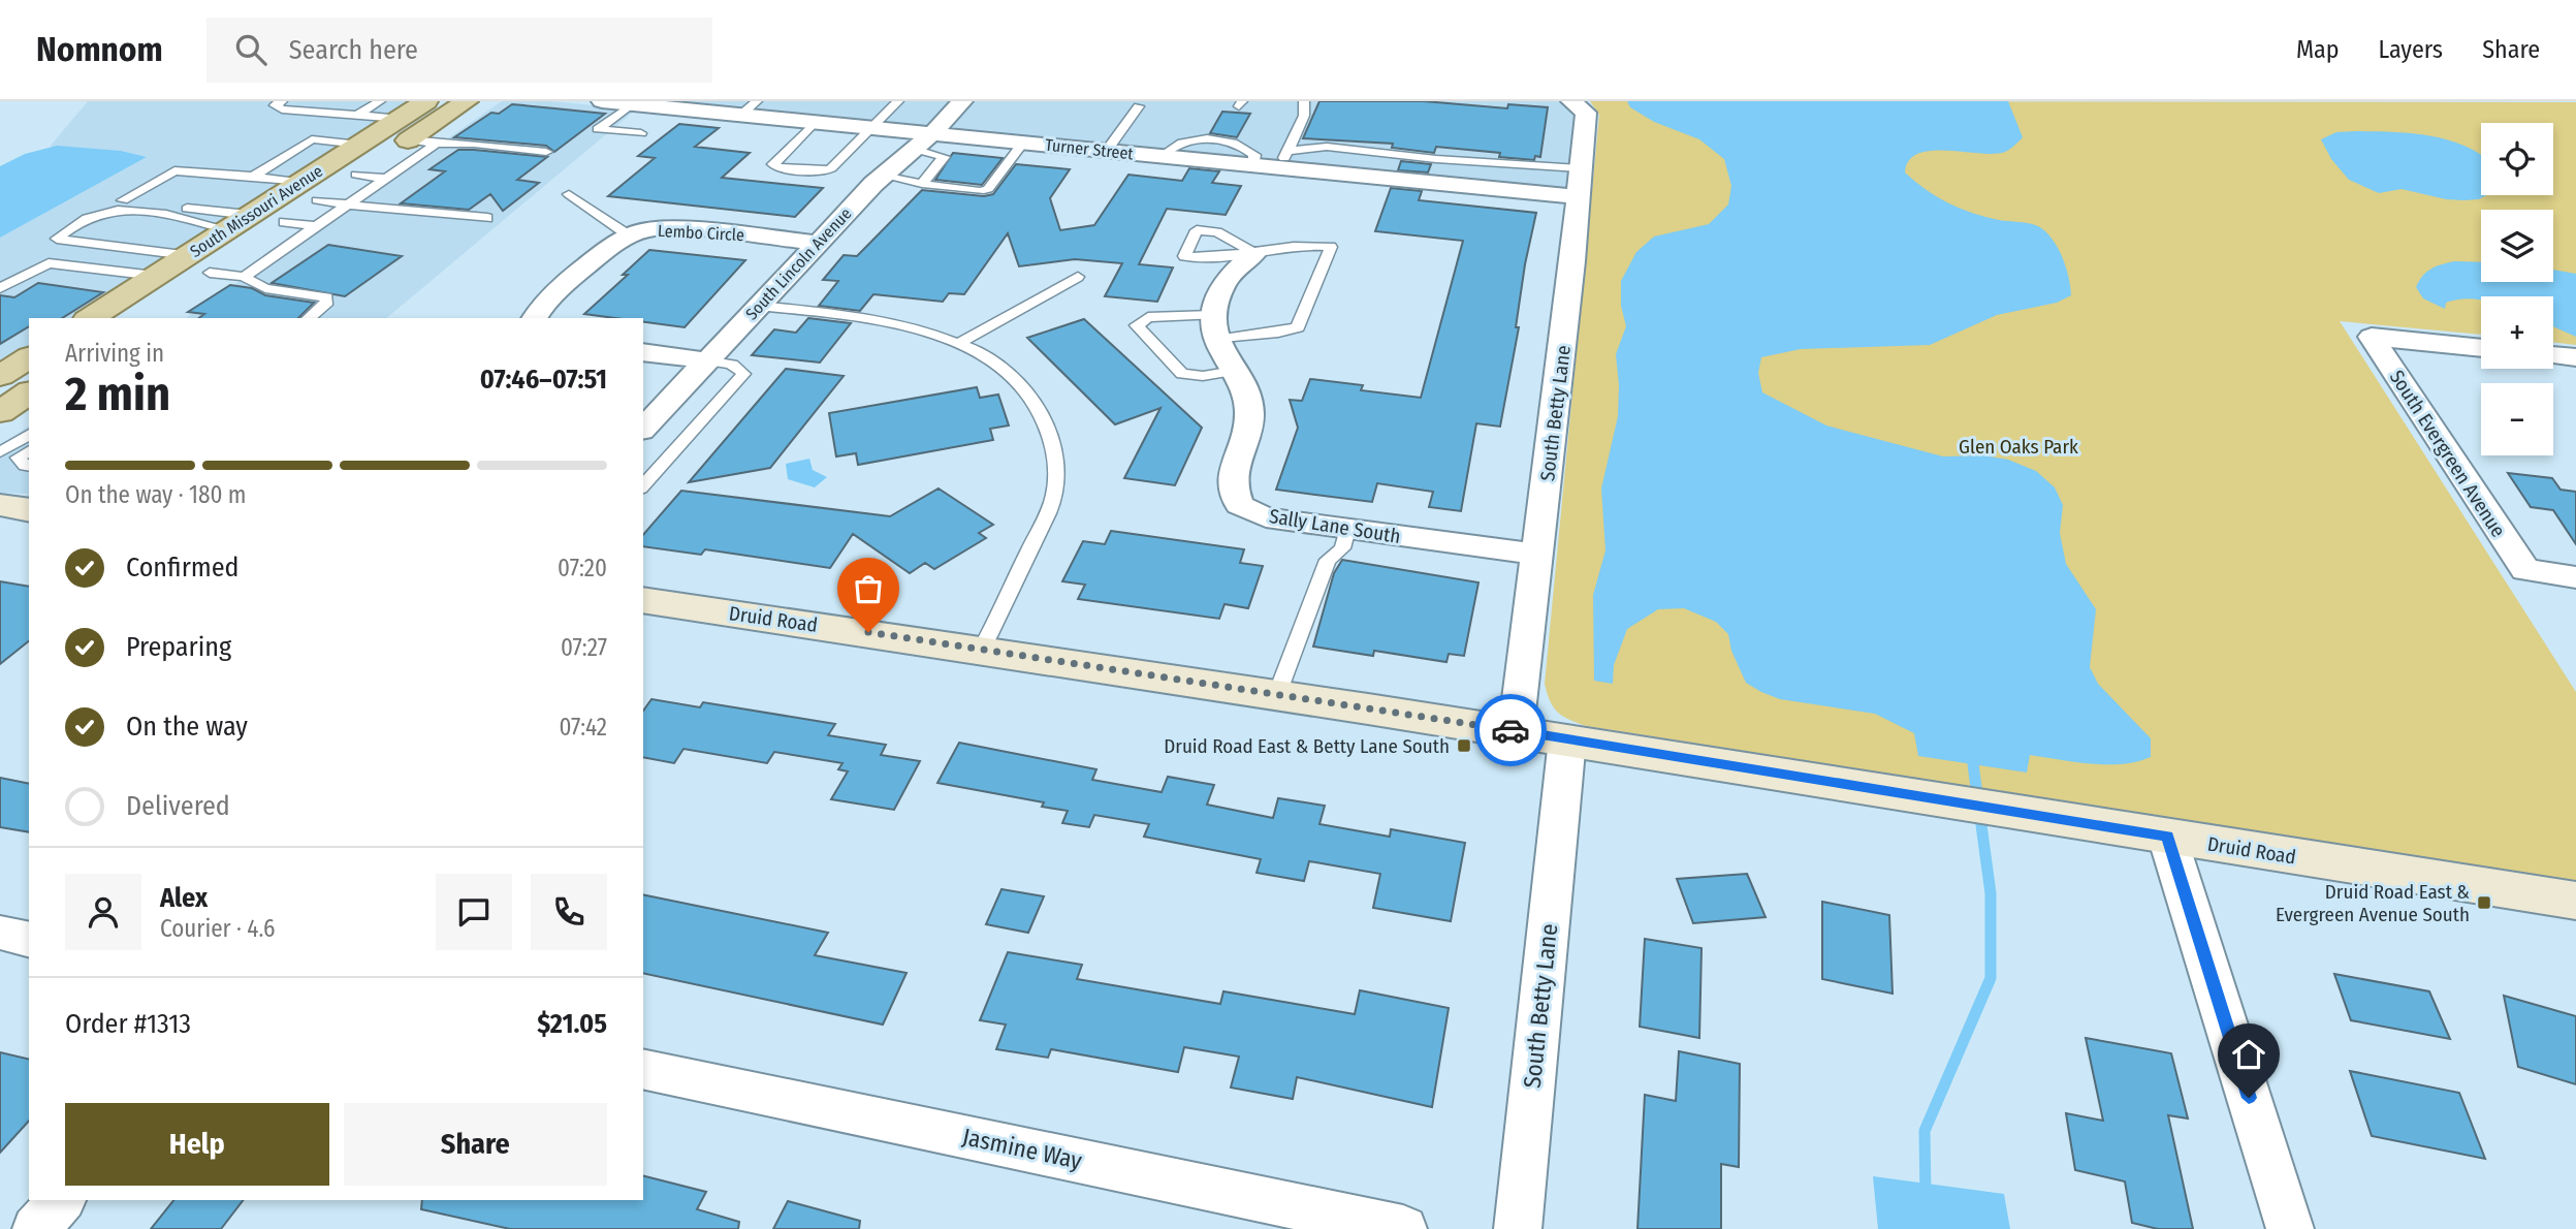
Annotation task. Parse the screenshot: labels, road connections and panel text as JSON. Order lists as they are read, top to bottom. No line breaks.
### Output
{"streets":{"main road":["South Missouri Avenue"],"street":["Turner Street","Lembo Circle","South Lincoln Avenue","South Betty Lane","South Evergreen Avenue","Sally Lane South","Druid Road","Jasmine Way"]},"crossings":[["Turner Street","South Lincoln Avenue"],["Turner Street","South Betty Lane"],["Lembo Circle","South Lincoln Avenue"],["South Betty Lane","Sally Lane South"],["South Betty Lane","Druid Road"]],"parks":["Glen Oaks Park"],"places":{"transit":["Druid Road East & Betty Lane South","Druid Road East & Evergreen Avenue South"]},"page":{"header":"Nomnom","search":"Search here","nav":["Map","Layers","Share"],"map_buttons":["+","−"],"heading":["2 min","Arriving in","07:46–07:51"],"panel":["Alex","Courier · 4.6","Order #1313","$21.05"],"bar":"On the way · 180 m","list":[["Confirmed","07:20"],["Preparing","07:27"],["On the way","07:42"],"Delivered"],"buttons":["Help","Share"]}}
